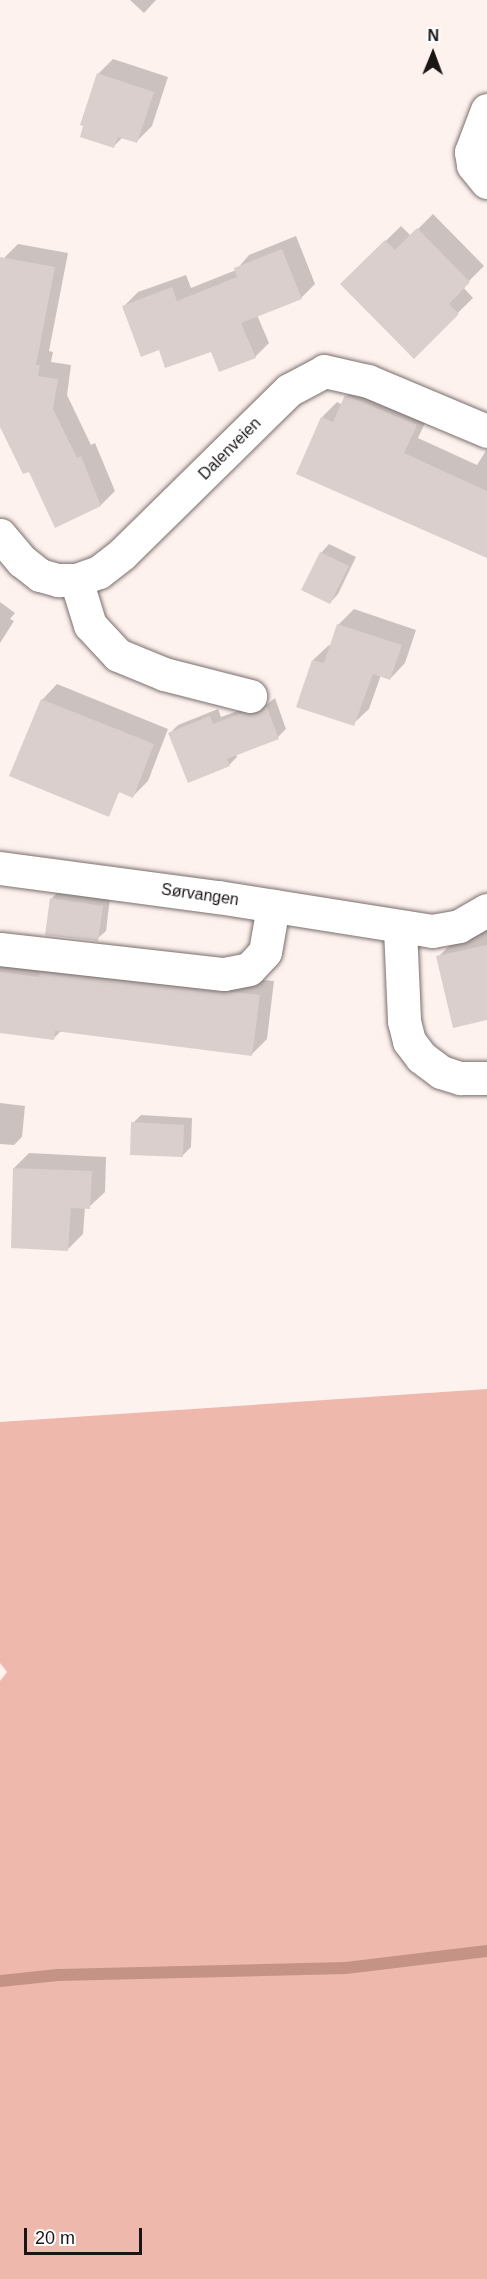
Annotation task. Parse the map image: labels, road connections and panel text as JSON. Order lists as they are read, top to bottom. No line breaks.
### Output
{"streets":{"street":["Dalenveien","Sørvangen"]},"scale_bar":"20 m","north":"top"}
